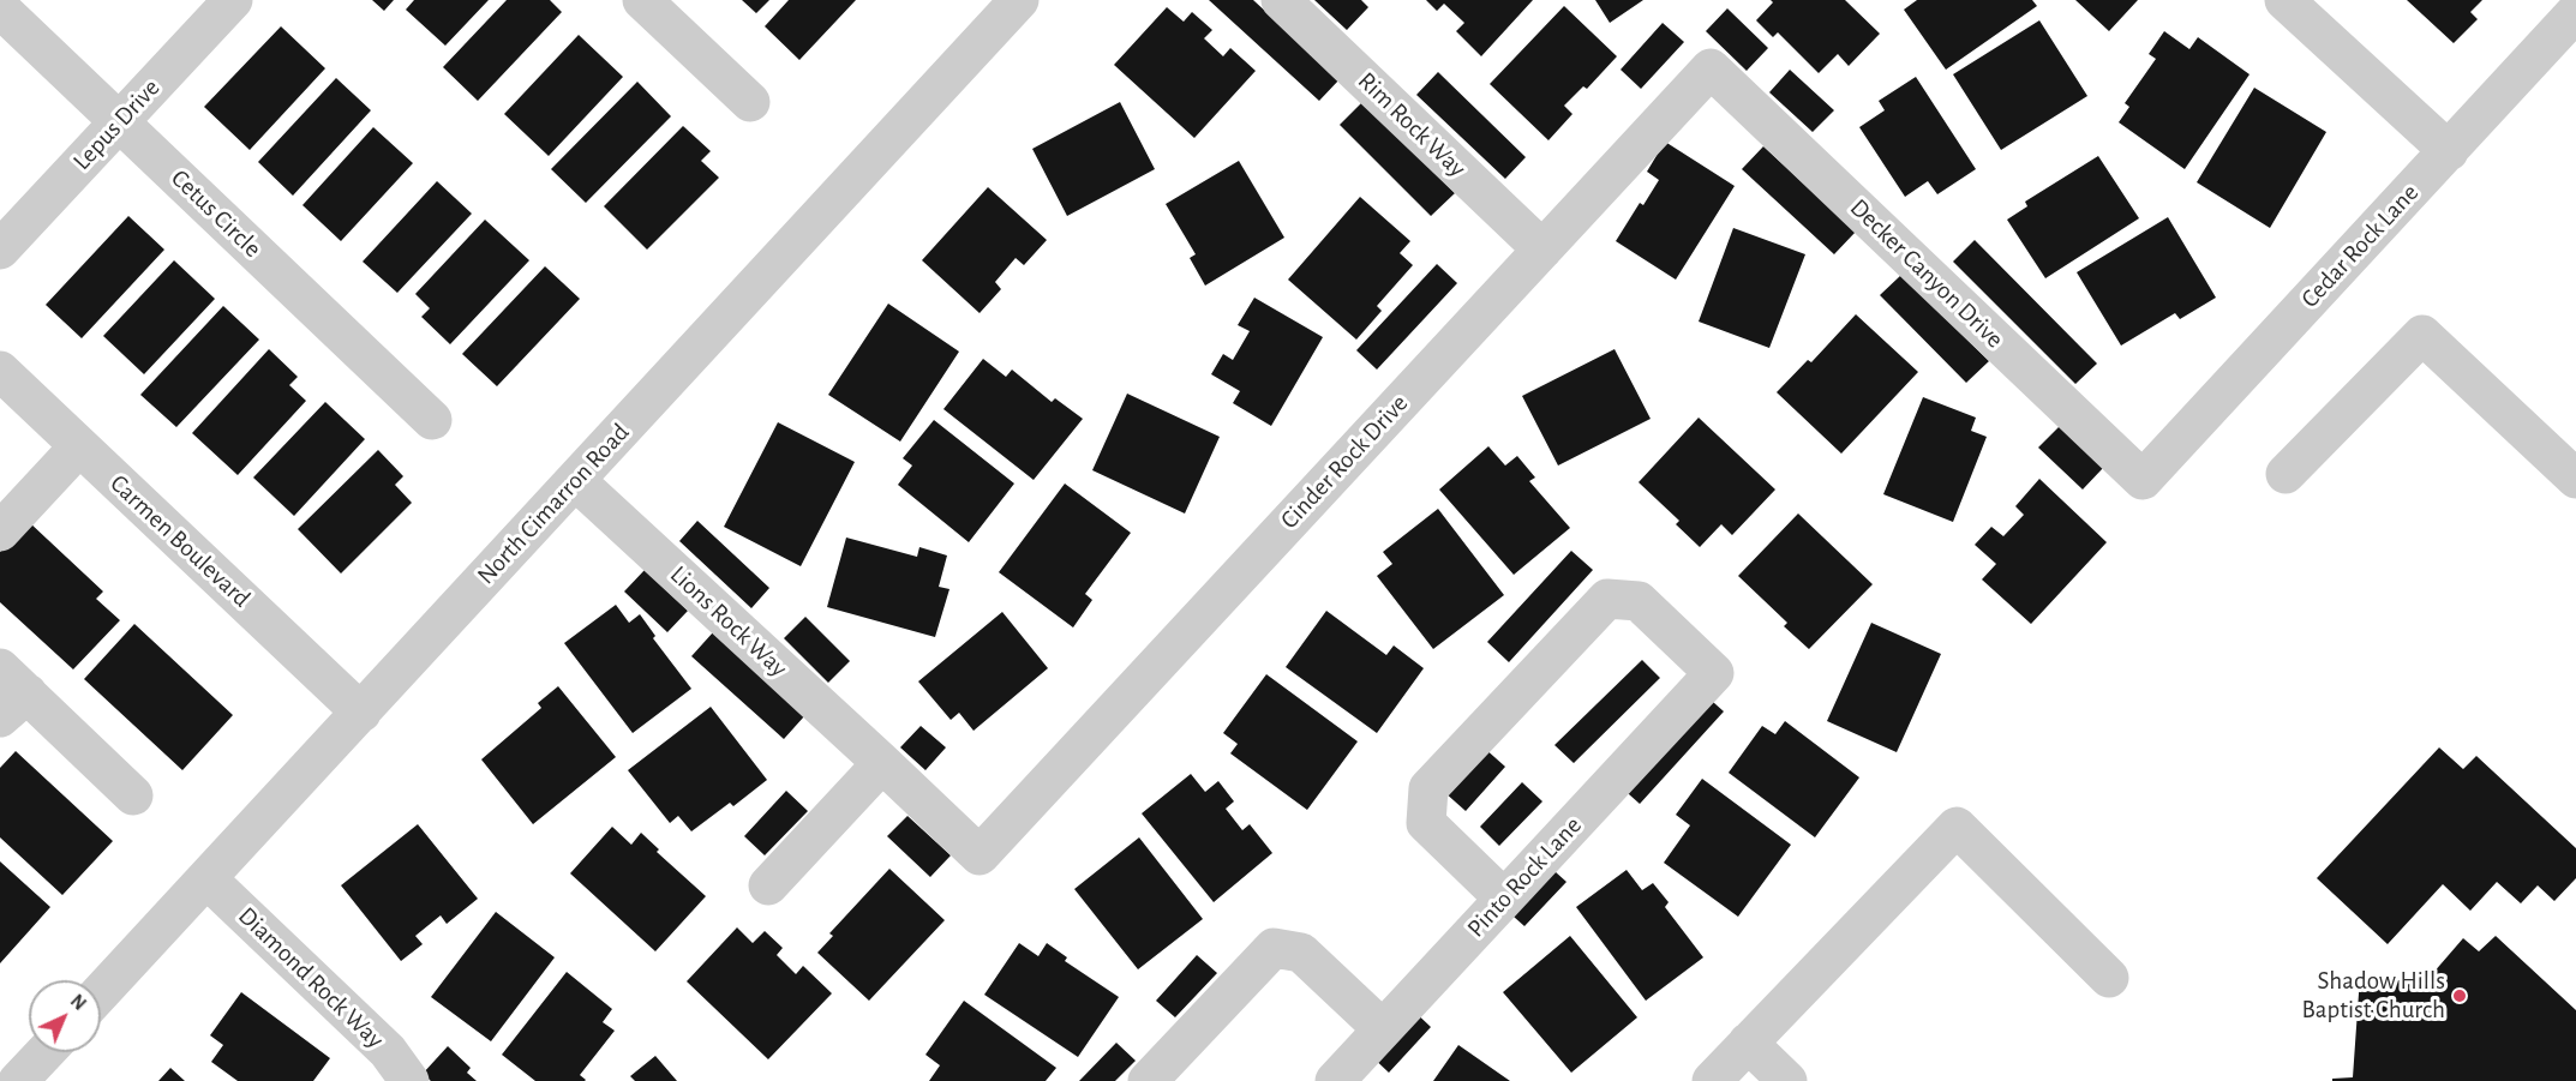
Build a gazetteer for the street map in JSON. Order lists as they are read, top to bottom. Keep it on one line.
{"streets":{"street":["Lepus Drive","Rim Rock Way","Cetus Circle","Cedar Rock Lane","Decker Canyon Drive","Cinder Rock Drive","North Cimarron Road","Carmen Boulevard","Lions Rock Way","Pinto Rock Lane","Diamond Rock Way"]},"crossings":[["Lepus Drive","Cetus Circle"],["Rim Rock Way","Cinder Rock Drive"],["Cedar Rock Lane","Decker Canyon Drive"],["Decker Canyon Drive","Cinder Rock Drive"],["Cinder Rock Drive","Lions Rock Way"],["North Cimarron Road","Carmen Boulevard"],["North Cimarron Road","Lions Rock Way"],["North Cimarron Road","Diamond Rock Way"]],"places":["Shadow Hills Baptist Church"],"north":"top right"}
